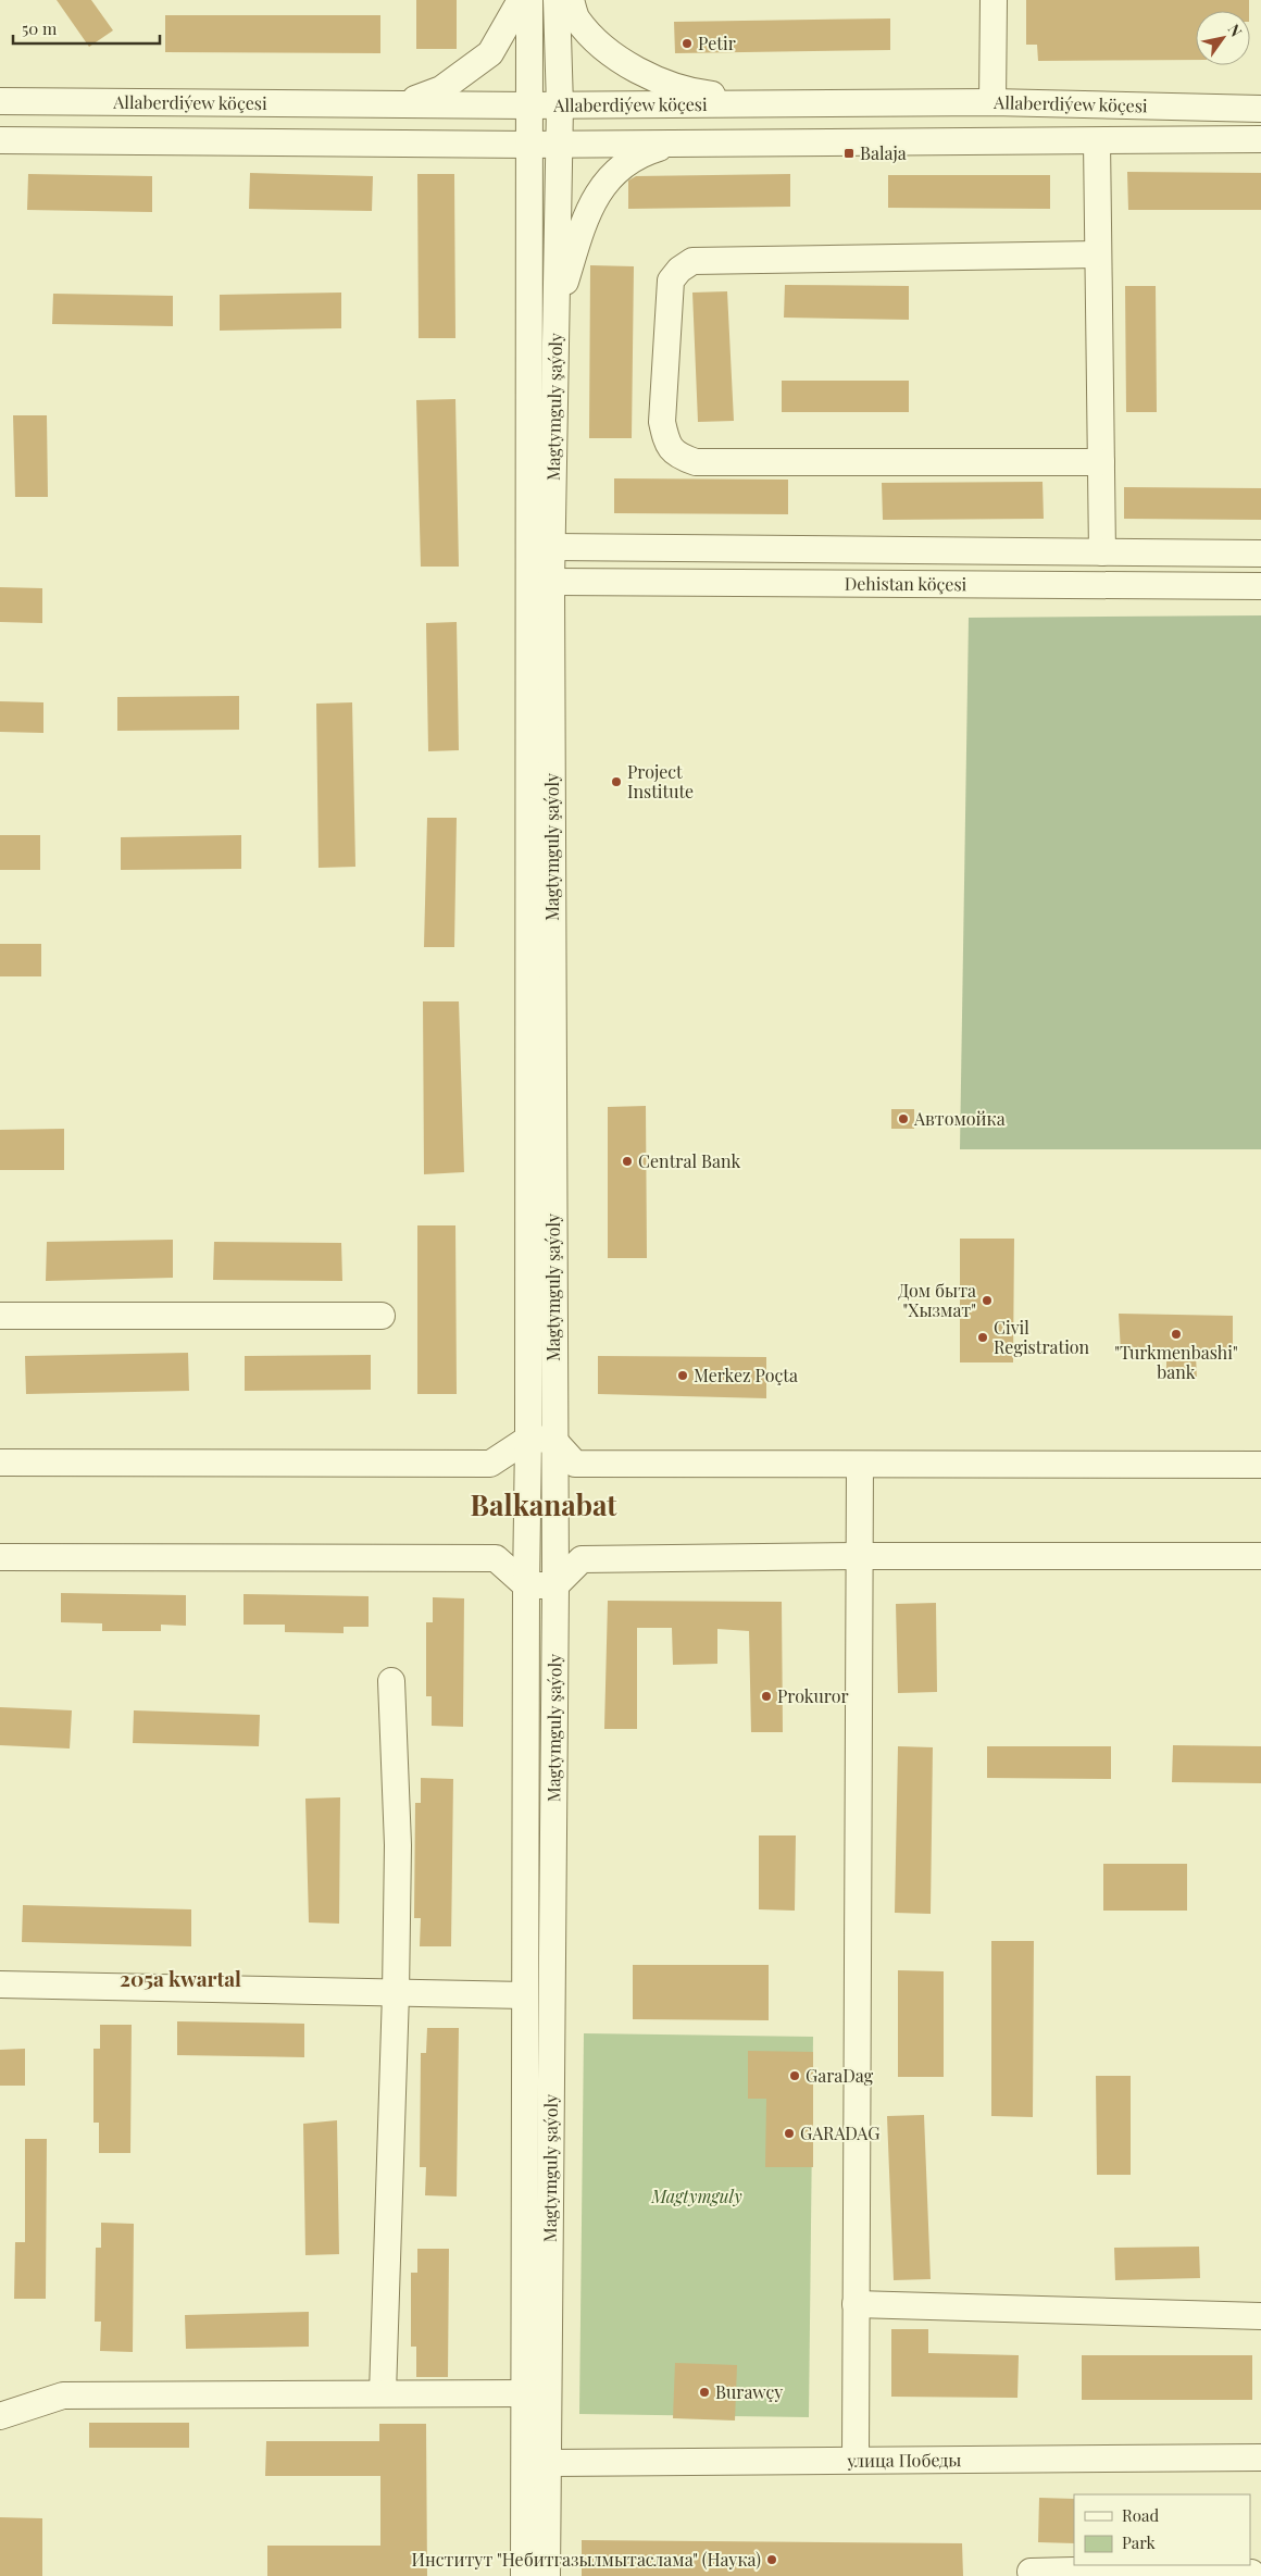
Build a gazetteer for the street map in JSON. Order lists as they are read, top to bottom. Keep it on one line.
{"streets":{"street":["Allaberdiýew köçesi","Magtymguly şaýoly","Dehistan köçesi","улица Победы"]},"crossings":[["Allaberdiýew köçesi","Magtymguly şaýoly"],["Magtymguly şaýoly","Dehistan köçesi"],["Magtymguly şaýoly","улица Победы"]],"districts":["Balkanabat","205a kwartal"],"parks":["Magtymguly"],"places":{"other":["Petir","Project Institute","Автомойка","Central Bank","Дом быта \"Хызмат\"","\"Turkmenbashi\" bank","Civil Registration","Merkez Poçta","Prokuror","GaraDag","GARADAG","Burawçy","Институт \"Небитгазылмытаслама\" (Наука)"],"transit":["Balaja"]},"legend":["Road","Park"],"scale_bar":"50 m","north":"top right"}
